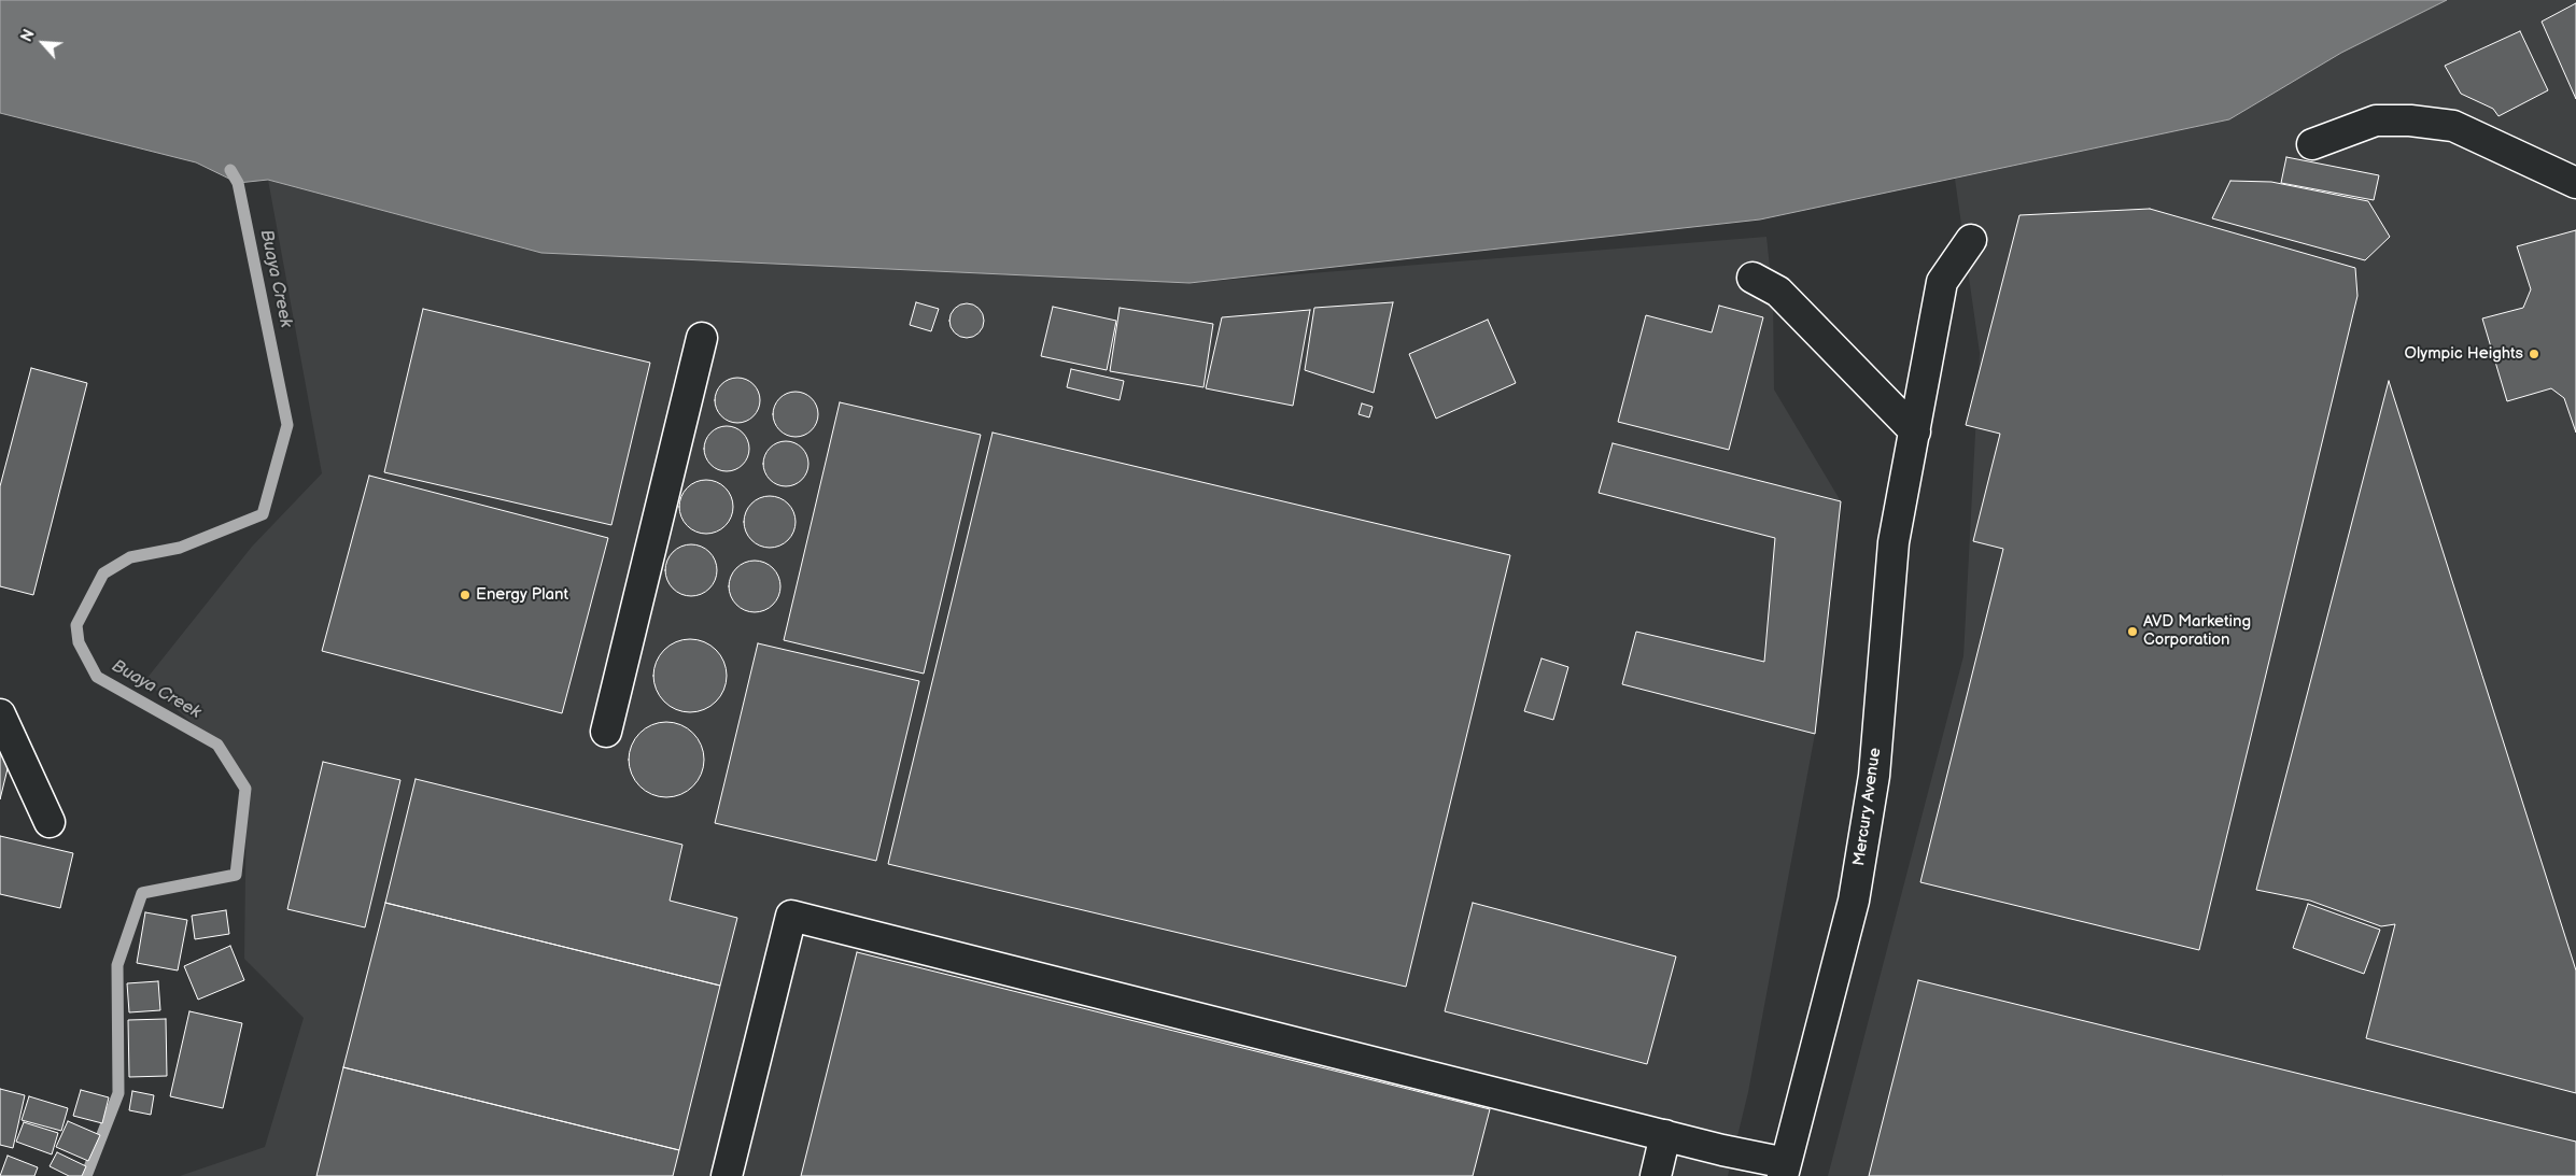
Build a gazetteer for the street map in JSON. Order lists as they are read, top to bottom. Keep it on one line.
{"streets":{"street":["Mercury Avenue"]},"water":["Buaya Creek"],"places":["Olympic Heights","Energy Plant","AVD Marketing Corporation"],"north":"top left"}
